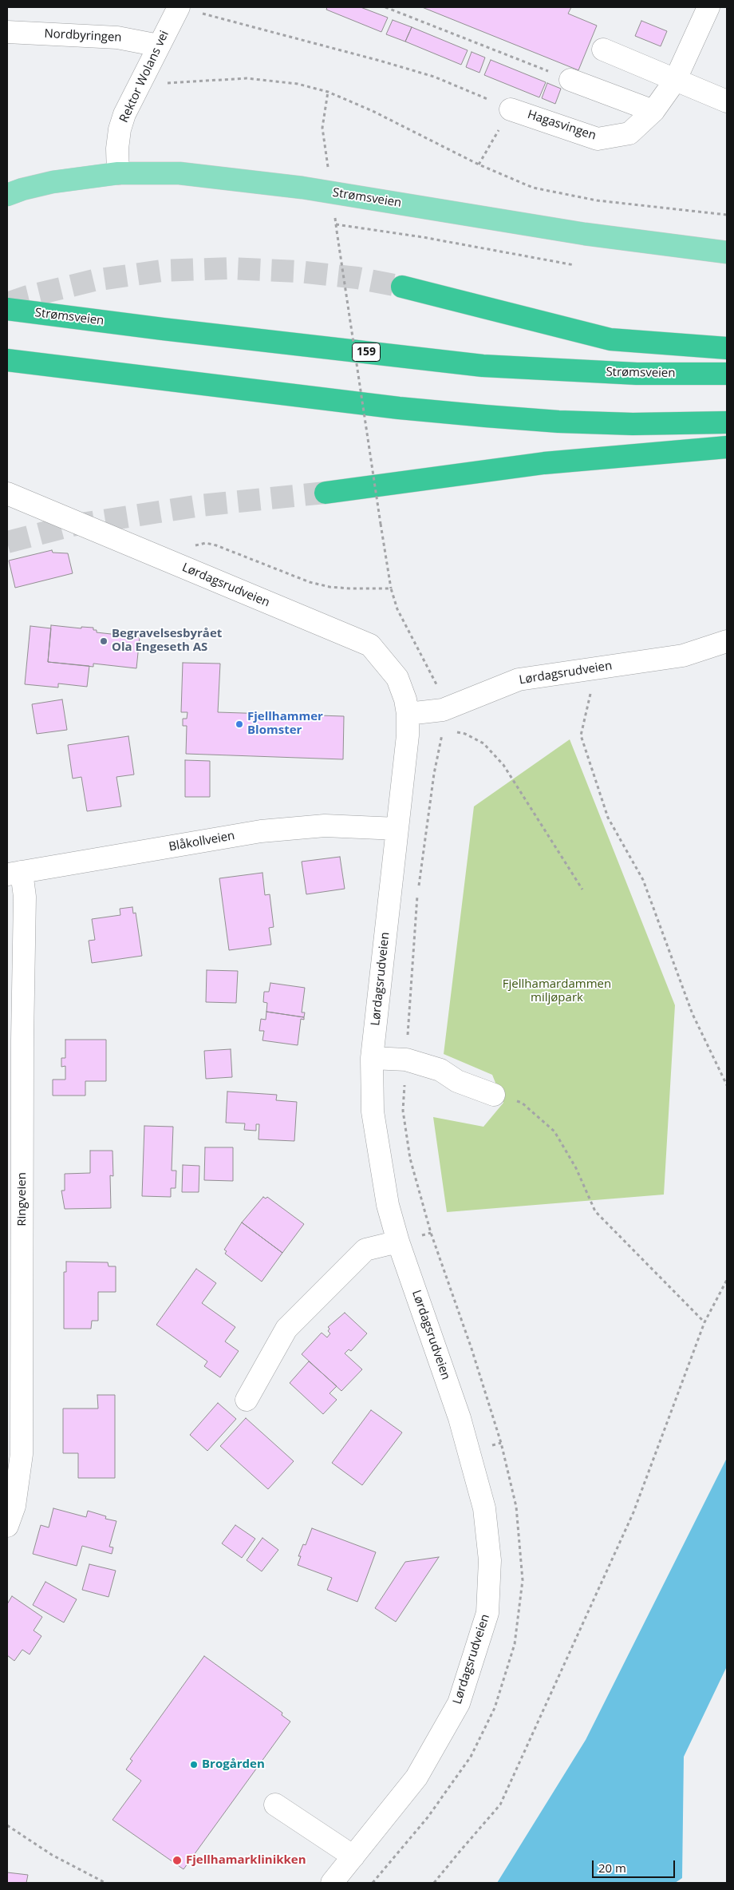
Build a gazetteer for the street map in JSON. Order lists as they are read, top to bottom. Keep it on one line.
{"streets":{"highway":["Strømsveien","159"],"street":["Nordbyringen","Rektor Wolans vei","Hagasvingen","Lørdagsrudveien","Blåkollveien","Ringveien"]},"crossings":[["Nordbyringen","Rektor Wolans vei"],["Rektor Wolans vei","Strømsveien"],["Lørdagsrudveien","Blåkollveien"],["Blåkollveien","Ringveien"]],"parks":["Fjellhamardammen miljøpark"],"places":["Begravelsesbyrået Ola Engeseth AS","Fjellhammer Blomster","Brogården","Fjellhamarklinikken"],"scale_bar":"20 m"}
